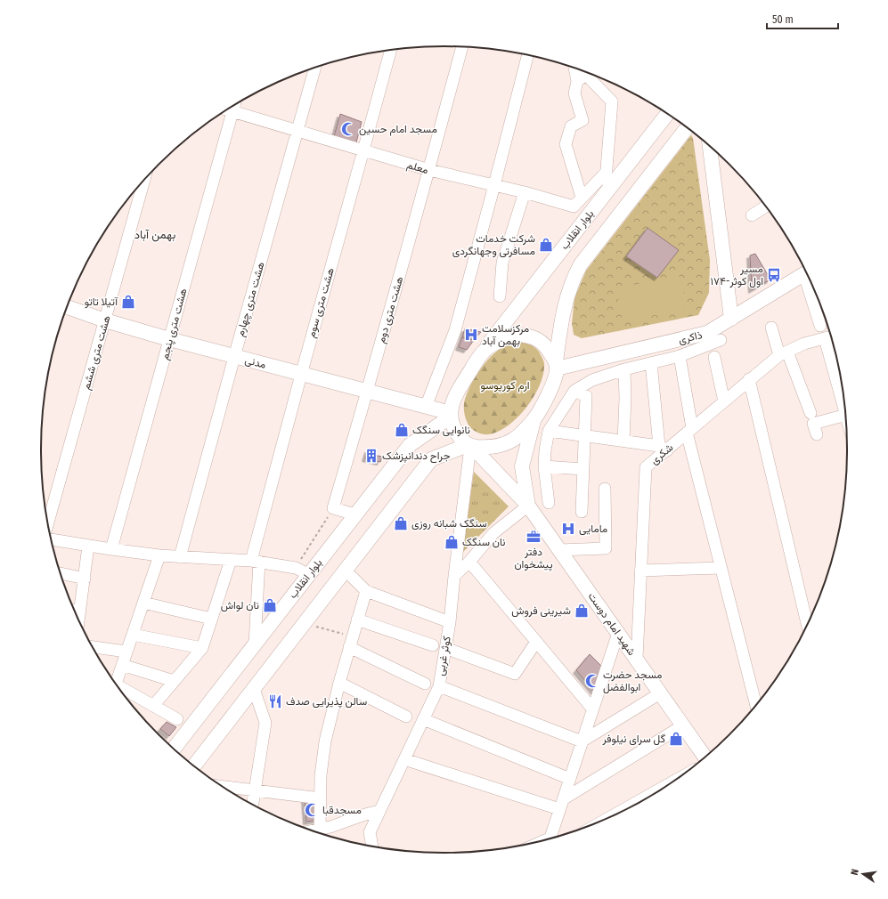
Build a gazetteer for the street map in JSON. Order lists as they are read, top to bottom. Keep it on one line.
{"streets":{"main road":["بلوار انقلاب","ذاکری","مدنی","شهید امام دوست"],"street":["معلم","هشت متری چهارم","هشت متری سوم","هشت متری دوم","هشت متری پنجم","هشت متری ششم","شکری","کوثر غربی"]},"crossings":[["معلم","هشت متری چهارم"],["معلم","هشت متری سوم"],["معلم","هشت متری دوم"],["معلم","هشت متری پنجم"],["بلوار انقلاب","هشت متری سوم"],["بلوار انقلاب","ذاکری"],["بلوار انقلاب","مدنی"],["بلوار انقلاب","شهید امام دوست"],["بلوار انقلاب","کوثر غربی"],["هشت متری چهارم","مدنی"],["هشت متری سوم","مدنی"],["هشت متری دوم","مدنی"],["هشت متری پنجم","مدنی"],["ذاکری","مدنی"],["ذاکری","شهید امام دوست"],["ذاکری","کوثر غربی"],["هشت متری ششم","مدنی"],["مدنی","شهید امام دوست"],["مدنی","کوثر غربی"],["شکری","شهید امام دوست"],["شهید امام دوست","کوثر غربی"]],"districts":["بهمن آباد"],"parks":["ارم کورپوسو"],"places":{"mosque":["مسجد امام حسین","مسجد حضرت ابوالفضل","مسجدقبا"],"shop":["شرکت خدمات مسافرتی وجهانگردی","آتیلا تاتو","نانوایی سنگک","سنگک شبانه روزی","نان سنگک","نان لواش","شیرینی فروش","گل سرای نیلوفر"],"bus stop":["مسیر ۱۷۴-اول کوثر"],"hospital":["مرکزسلامت بهمن آباد","مامایی"],"building":["جراح دندانپزشک"],"office":["دفتر پیشخوان"],"restaurant":["سالن پذیرایی صدف"]},"scale_bar":"50 m","north":"left"}
